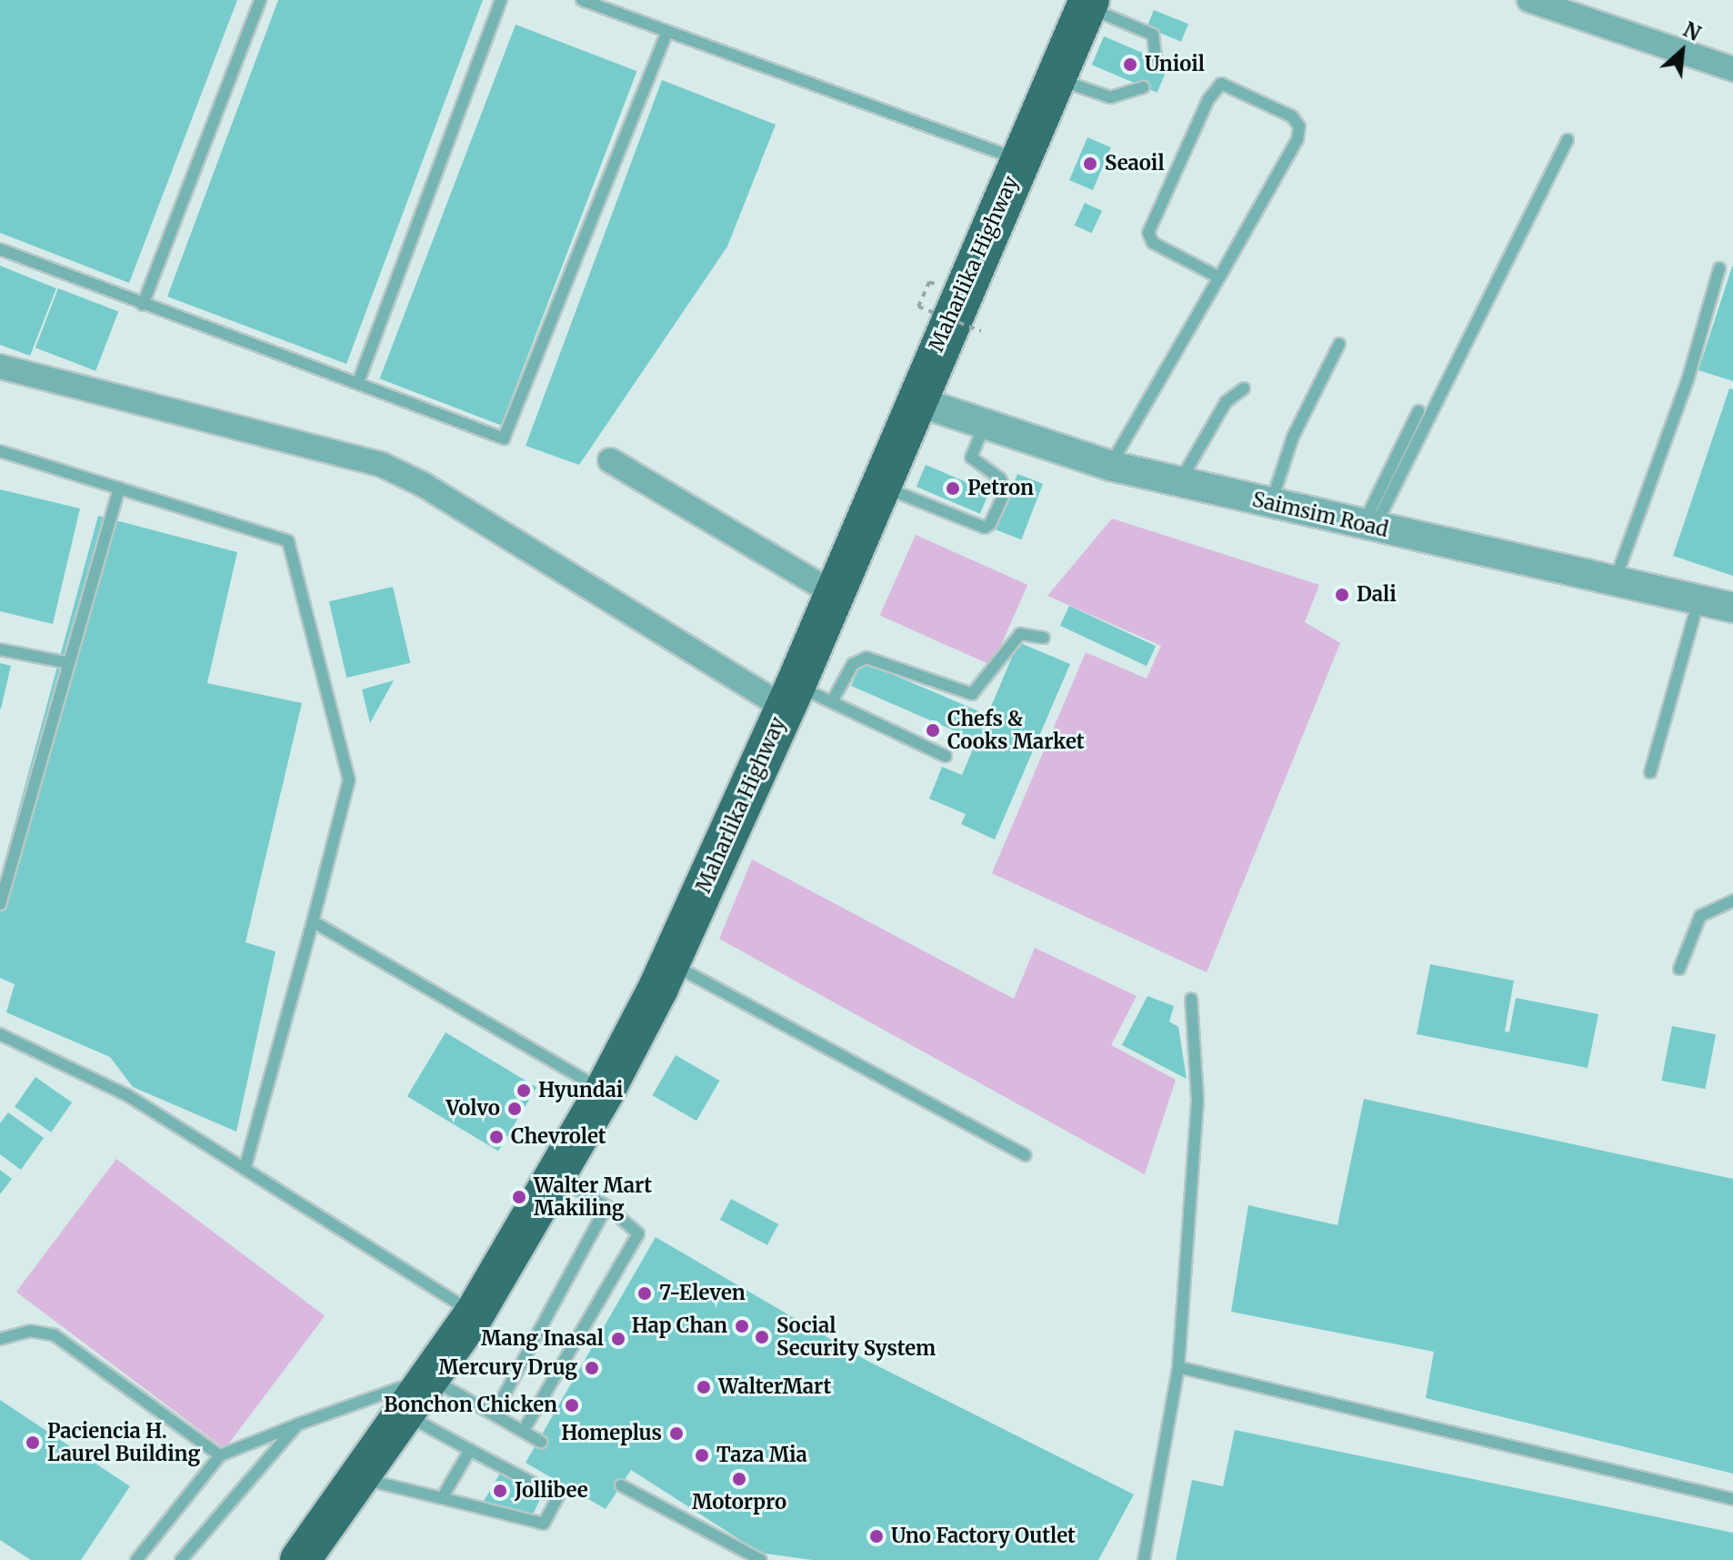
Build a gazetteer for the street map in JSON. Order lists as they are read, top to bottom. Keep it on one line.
{"streets":{"highway":["Maharlika Highway"],"street":["Saimsim Road"]},"crossings":[["Maharlika Highway","Saimsim Road"]],"places":["Unioil","Seaoil","Petron","Dali","Chefs & Cooks Market","Hyundai","Volvo","Chevrolet","Walter Mart Makiling","7-Eleven","Hap Chan","Social Security System","Mang Inasal","Mercury Drug","WalterMart","Bonchon Chicken","Homeplus","Paciencia H. Laurel Building","Taza Mia","Motorpro","Jollibee","Uno Factory Outlet"],"north":"top right"}
